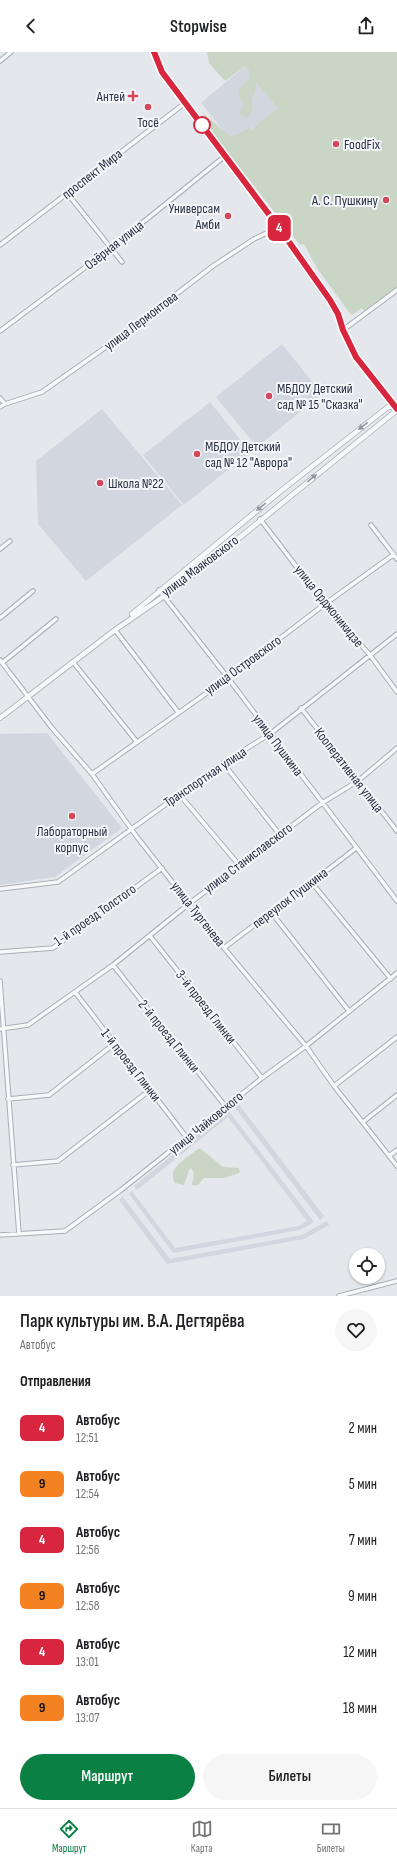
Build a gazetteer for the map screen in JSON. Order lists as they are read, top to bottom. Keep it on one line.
{"streets":{"street":["проспект Мира","Озёрная улица","улица Лермонтова","улица Маяковского","улица Орджоникидзе","улица Островского","улица Пушкина","Кооперативная улица","Транспортная улица","улица Станиславского","переулок Пушкина","улица Тургенева","1-й проезд Толстого","3-й проезд Глинки","2-й проезд Глинки","1-й проезд Глинки","улица Чайковского"]},"crossings":[["улица Маяковского","улица Орджоникидзе"],["улица Маяковского","улица Пушкина"],["улица Маяковского","улица Тургенева"],["улица Орджоникидзе","улица Островского"],["улица Орджоникидзе","Транспортная улица"],["улица Островского","улица Пушкина"],["улица Островского","улица Тургенева"],["улица Пушкина","Транспортная улица"],["улица Пушкина","улица Станиславского"],["улица Пушкина","переулок Пушкина"],["Кооперативная улица","Транспортная улица"],["Кооперативная улица","улица Станиславского"],["Транспортная улица","улица Тургенева"],["улица Станиславского","улица Тургенева"],["улица Станиславского","3-й проезд Глинки"],["улица Станиславского","2-й проезд Глинки"],["улица Станиславского","1-й проезд Глинки"],["переулок Пушкина","улица Тургенева"],["улица Тургенева","1-й проезд Толстого"],["улица Тургенева","улица Чайковского"],["3-й проезд Глинки","улица Чайковского"],["2-й проезд Глинки","улица Чайковского"],["1-й проезд Глинки","улица Чайковского"]],"places":{"health":["Антей"],"other":["Тосё","FoodFix","А. С. Пушкину","Универсам Амби","МБДОУ Детский сад № 15 \"Сказка\"","МБДОУ Детский сад № 12 \"Аврора\"","Школа №22","Лабораторный корпус"]},"lines":["bus line 4"],"page":{"header":"Stopwise","on_map":"4","heading":[["Парк культуры им. В.А. Дегтярёва","Автобус"],"Отправления"],"list":[{"mark":"4","name":"Автобус","note":"12:51","value":"2 мин"},{"mark":"9","name":"Автобус","note":"12:54","value":"5 мин"},{"mark":"4","name":"Автобус","note":"12:56","value":"7 мин"},{"mark":"9","name":"Автобус","note":"12:58","value":"9 мин"},{"mark":"4","name":"Автобус","note":"13:01","value":"12 мин"},{"mark":"9","name":"Автобус","note":"13:07","value":"18 мин"}],"buttons":["Маршрут","Билеты"],"tabs":["Маршрут","Карта","Билеты"]}}
